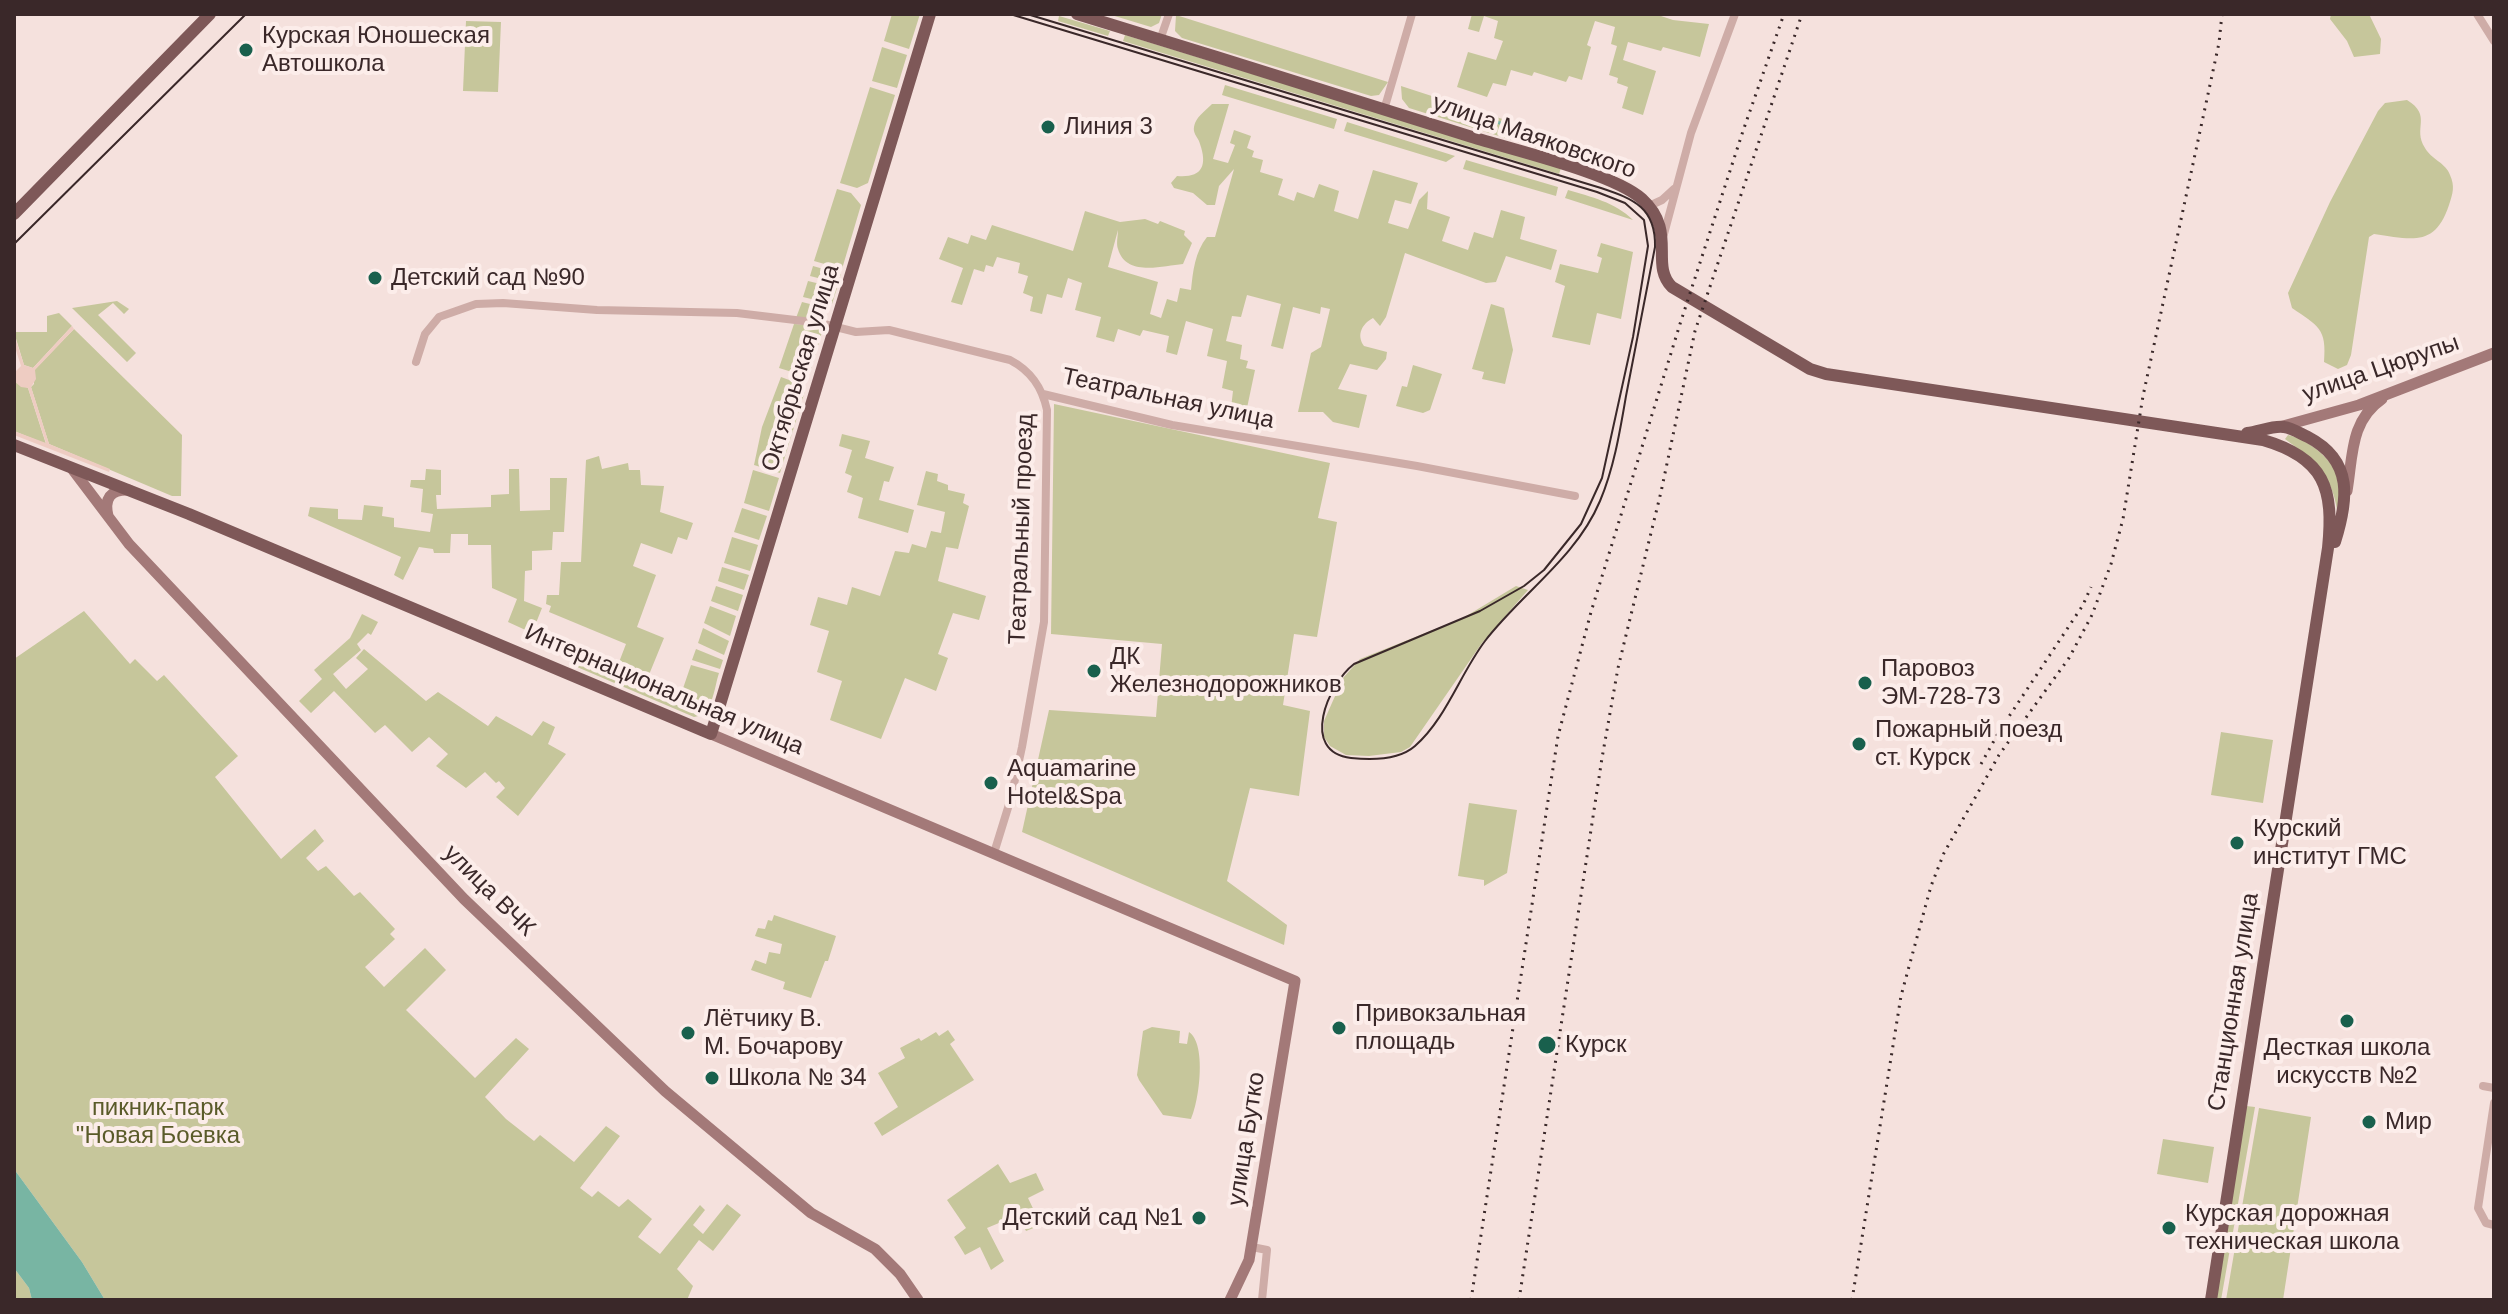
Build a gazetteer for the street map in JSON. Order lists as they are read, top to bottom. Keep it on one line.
{"streets":{"main road":["улица Маяковского","Октябрьская улица","улица Цюрупы","Интернациональная улица","улица ВЧК","Станционная улица","улица Бутко"],"street":["Театральная улица","Театральный проезд"]},"crossings":[["улица Маяковского","Станционная улица"],["Октябрьская улица","Театральная улица"],["Октябрьская улица","Интернациональная улица"],["улица Цюрупы","Станционная улица"],["Театральная улица","Театральный проезд"],["Театральный проезд","Интернациональная улица"],["Интернациональная улица","улица ВЧК"],["Интернациональная улица","улица Бутко"]],"parks":["пикник-парк \"Новая Боевка"],"places":["Курская Юношеская Автошкола","Линия 3","Детский сад №90","ДК Железнодорожников","Паровоз ЭМ-728-73","Пожарный поезд ст. Курск","Aquamarine Hotel&Spa","Курский институт ГМС","Десткая школа искусств №2","Привокзальная площадь","Лётчику В. М. Бочарову","Курск","Школа № 34","Мир","Детский сад №1","Курская дорожная техническая школа"]}
